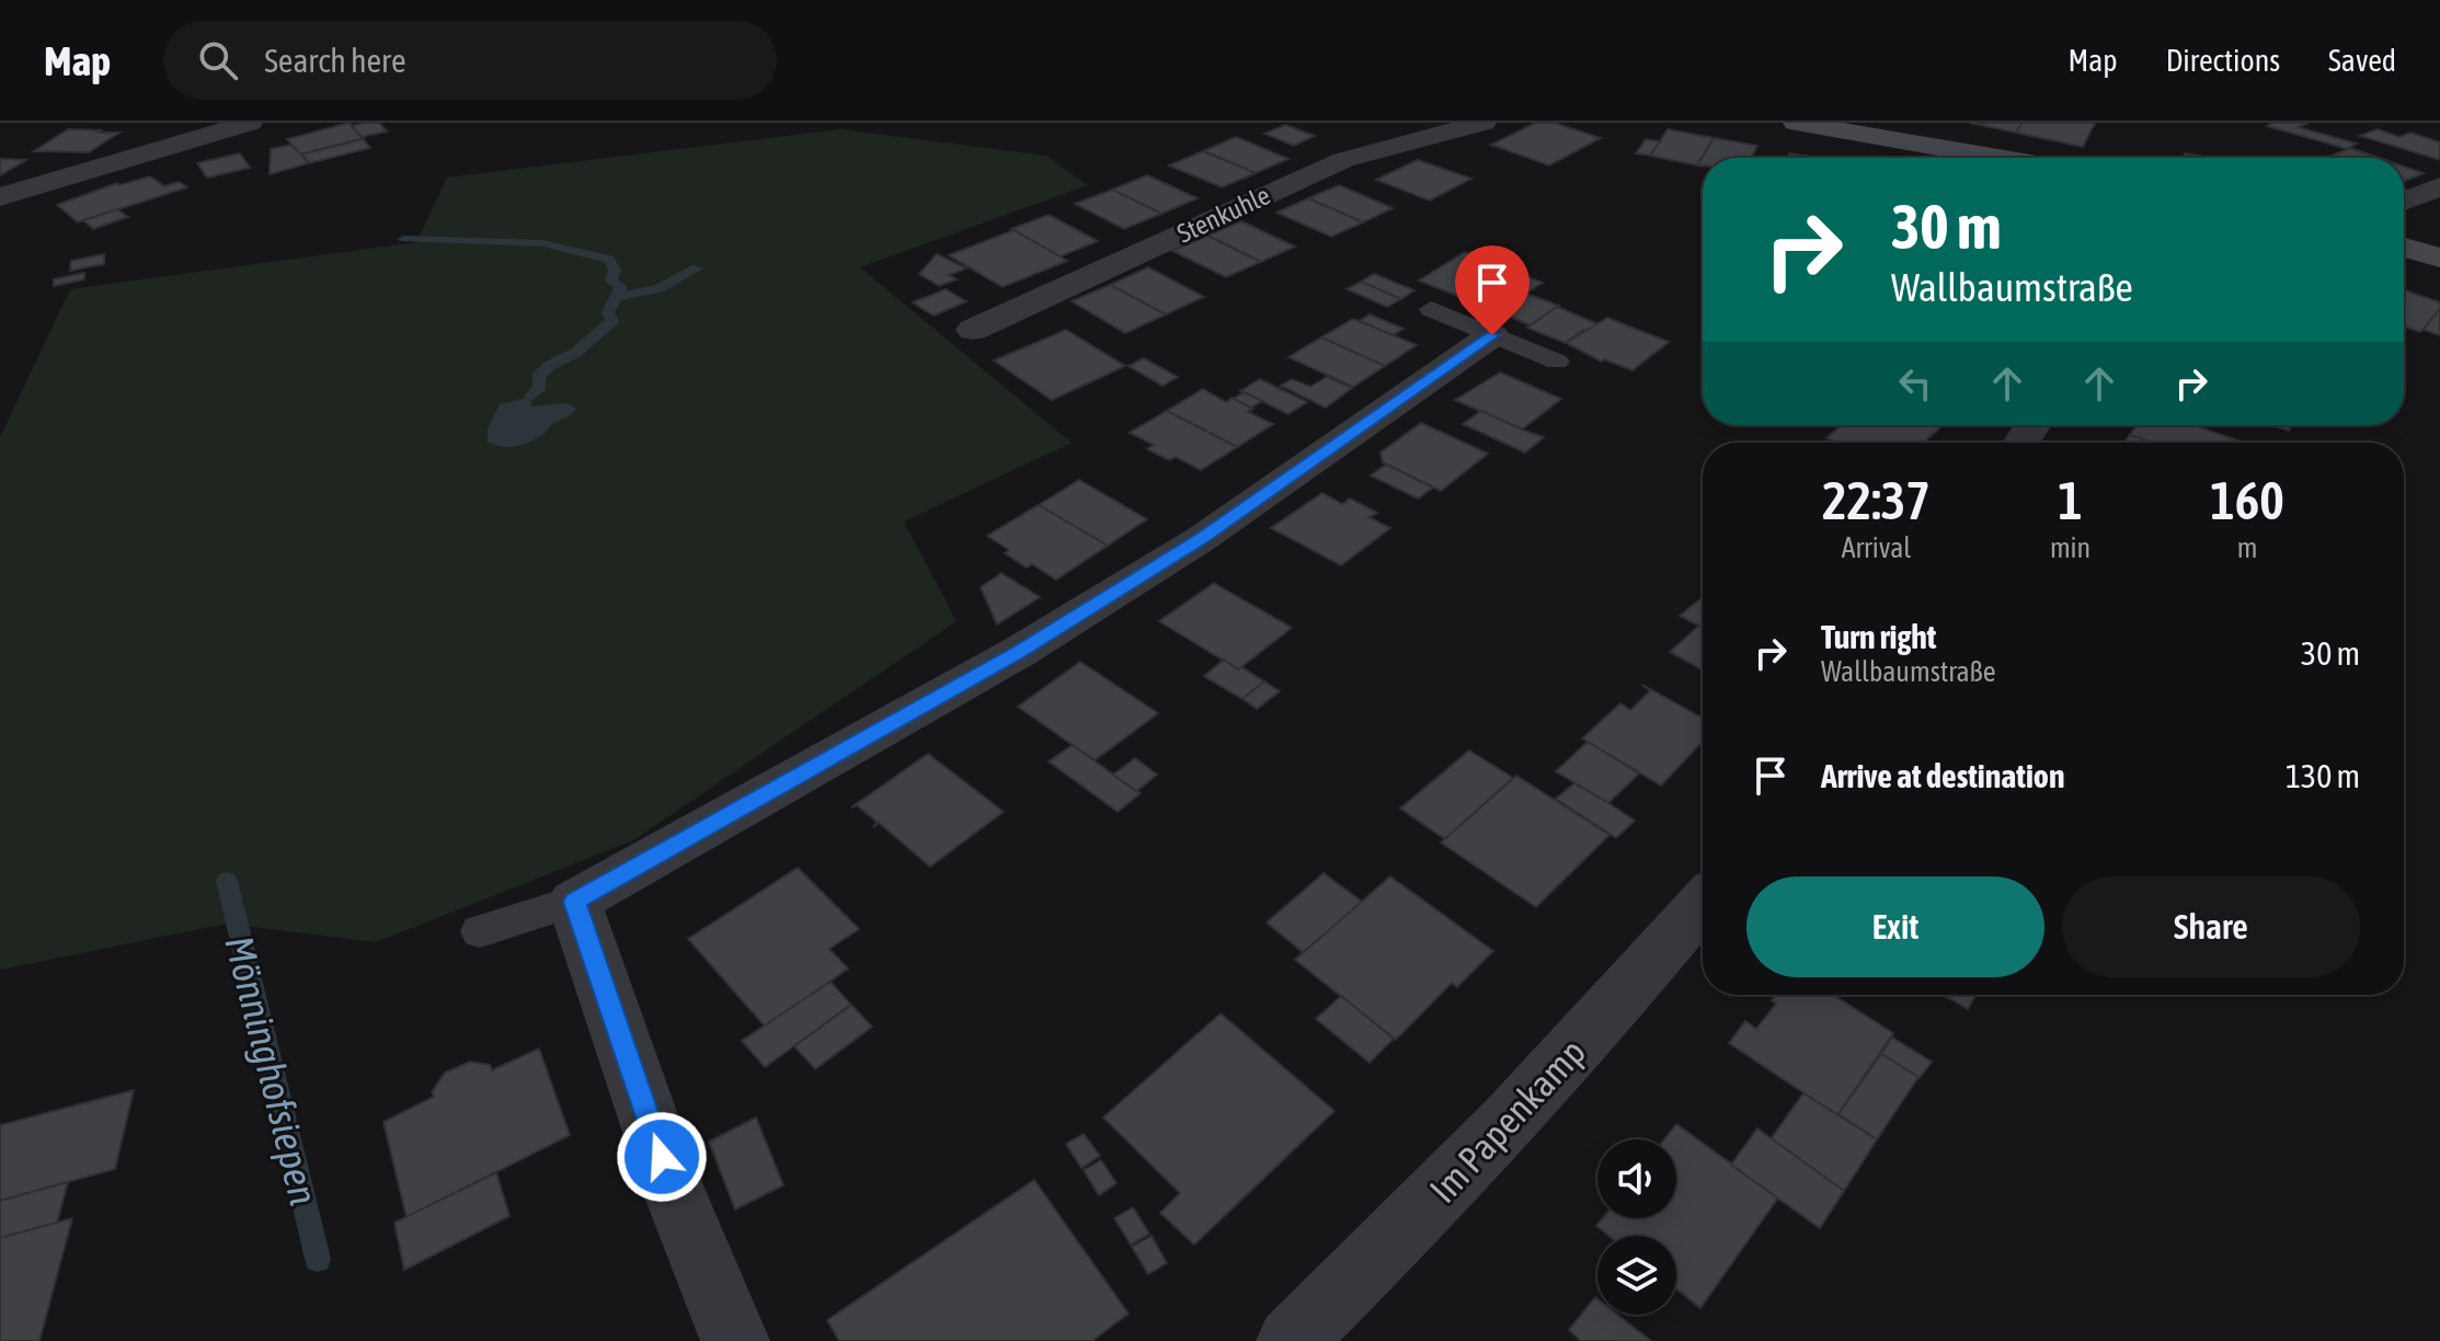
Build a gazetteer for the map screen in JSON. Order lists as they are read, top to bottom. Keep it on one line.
{"streets":{"street":["Stenkuhle","Im Papenkamp"]},"water":["Mönninghofsiepen"],"page":{"header":"Map","search":"Search here","nav":["Map","Directions","Saved"],"turn":["30 m","Wallbaumstraße"],"eta":["22:37","Arrival","1","min","160","m"],"list":[{"name":"Turn right","note":"Wallbaumstraße","value":"30 m"},{"name":"Arrive at destination","value":"130 m"}],"buttons":["Exit","Share"]}}
